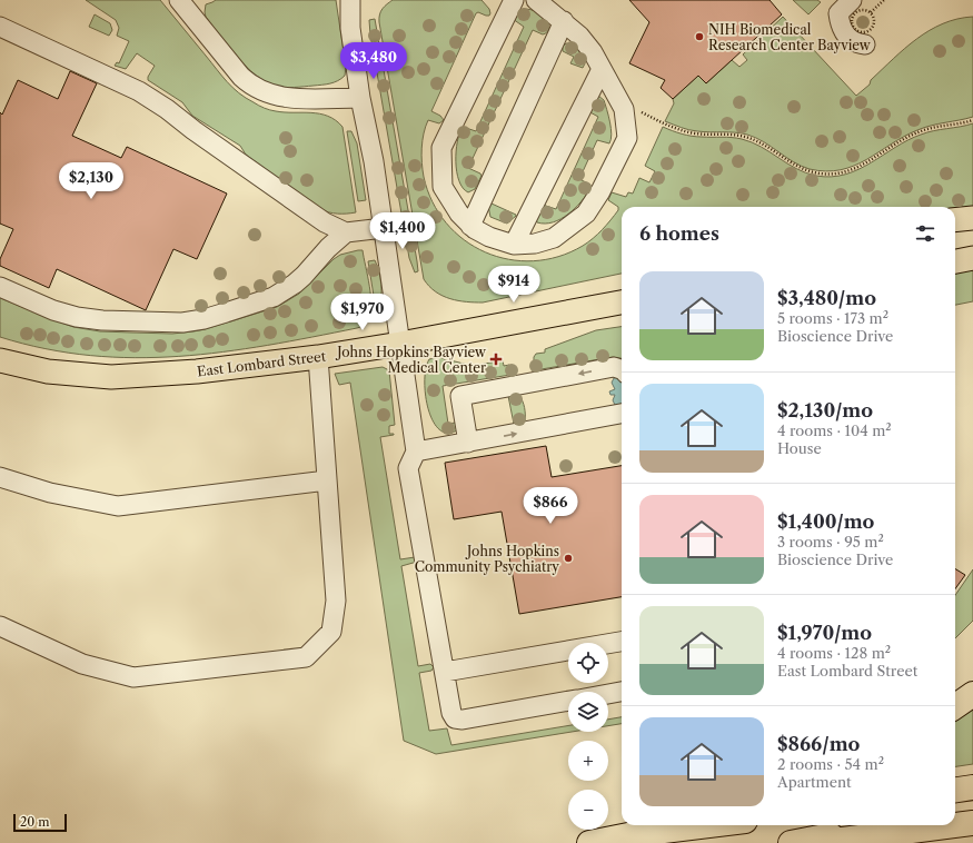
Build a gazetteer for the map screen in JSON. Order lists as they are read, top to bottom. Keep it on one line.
{"streets":{"main road":["East Lombard Street"]},"places":{"other":["NIH Biomedical Research Center Bayview","Johns Hopkins Community Psychiatry"],"health":["Johns Hopkins Bayview Medical Center"]},"scale_bar":"20 m","page":{"price":["$3,480","$2,130","$1,400","$914","$1,970","$866"],"heading":"6 homes","list":[{"name":"$3,480/mo","note":"5 rooms · 173 m² · Bioscience Drive"},{"name":"$2,130/mo","note":"4 rooms · 104 m² · House"},{"name":"$1,400/mo","note":"3 rooms · 95 m² · Bioscience Drive"},{"name":"$1,970/mo","note":"4 rooms · 128 m² · East Lombard Street"},{"name":"$866/mo","note":"2 rooms · 54 m² · Apartment"}],"map_buttons":["+","−"],"scale":"20 m"}}
